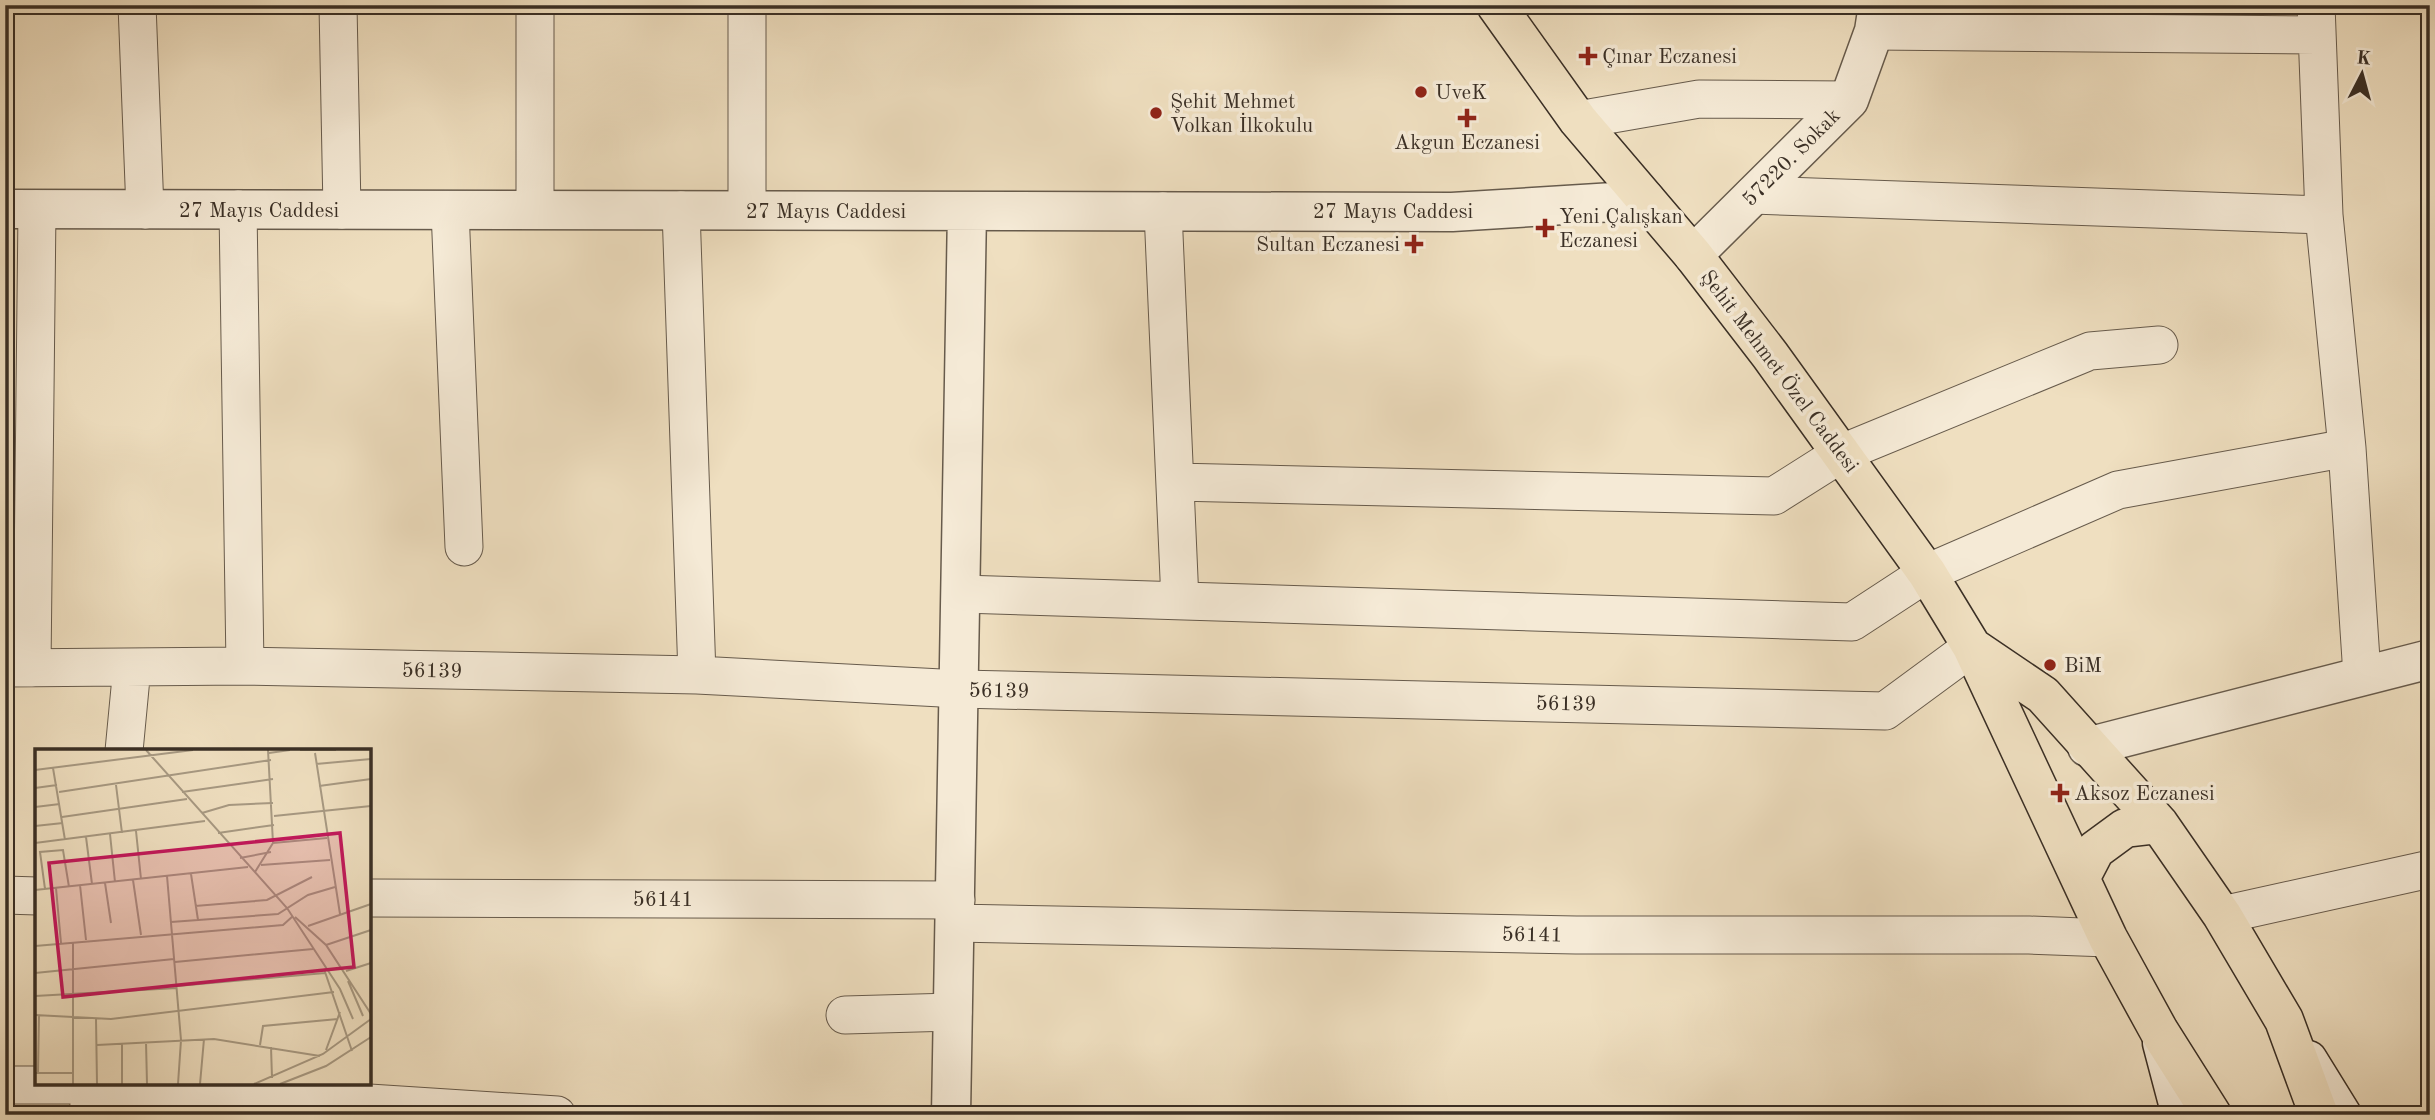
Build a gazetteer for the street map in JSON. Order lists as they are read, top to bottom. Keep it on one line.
{"streets":{"main road":["Şehit Mehmet Özel Caddesi"],"street":["57220. Sokak","27 Mayıs Caddesi","56139","56141"]},"crossings":[["57220. Sokak","Şehit Mehmet Özel Caddesi"],["27 Mayıs Caddesi","Şehit Mehmet Özel Caddesi"],["Şehit Mehmet Özel Caddesi","56139"],["Şehit Mehmet Özel Caddesi","56141"]],"places":{"health":["Çınar Eczanesi","Akgun Eczanesi","Yeni Çalışkan Eczanesi","Sultan Eczanesi","Aksoz Eczanesi"],"other":["UveK","Şehit Mehmet Volkan İlkokulu","BiM"]},"north":"top"}
